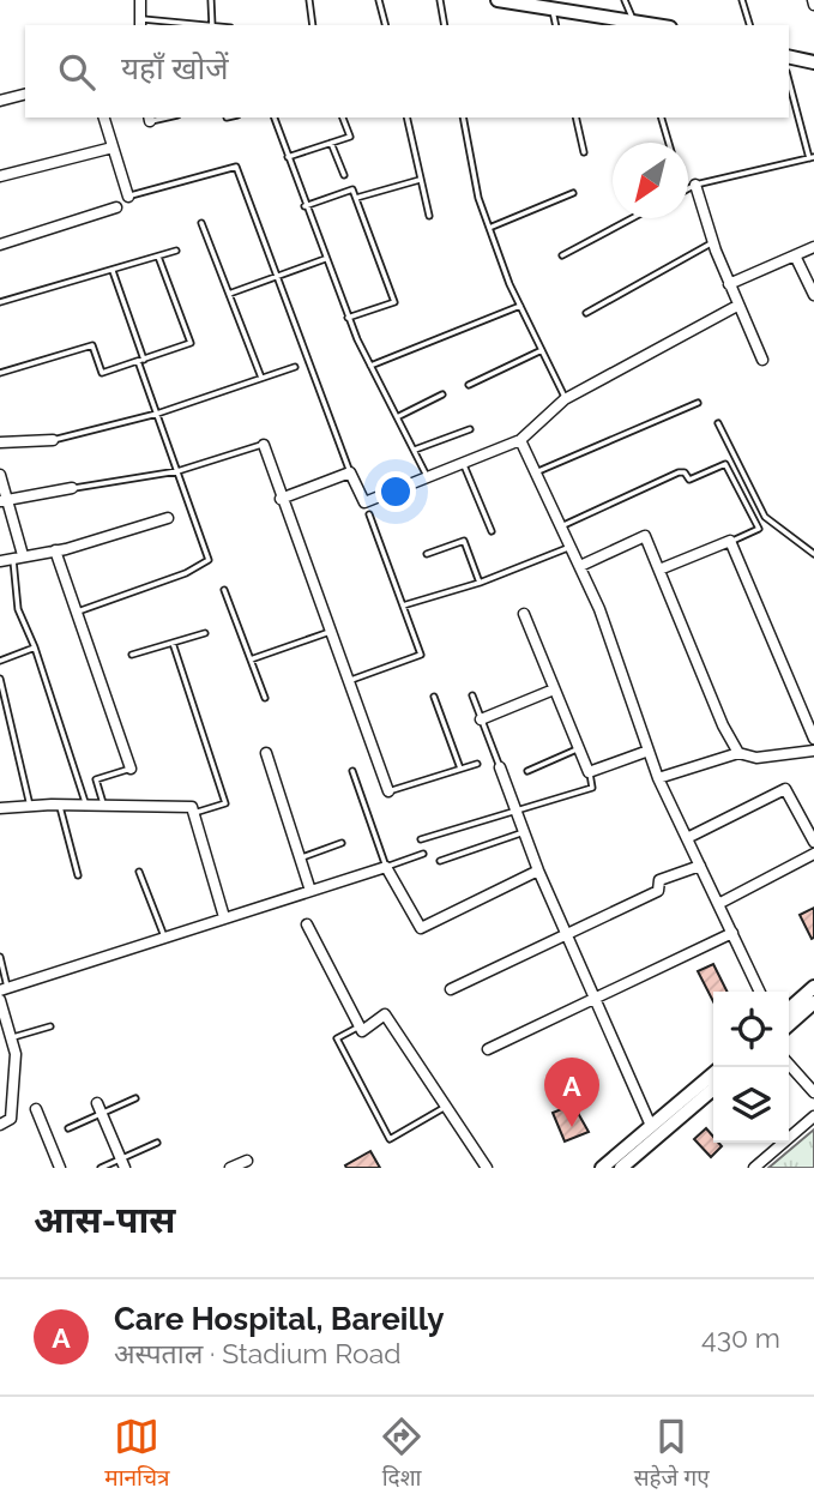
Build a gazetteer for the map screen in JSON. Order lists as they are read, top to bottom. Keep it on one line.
{"north":"bottom left","page":{"search":"यहाँ खोजें","pins":"A","heading":"आस-पास","list":[{"mark":"A","name":"Care Hospital, Bareilly","note":"अस्पताल · Stadium Road","value":"430 m"}],"nav":["मानचित्र","दिशा","सहेजे गए"]}}
